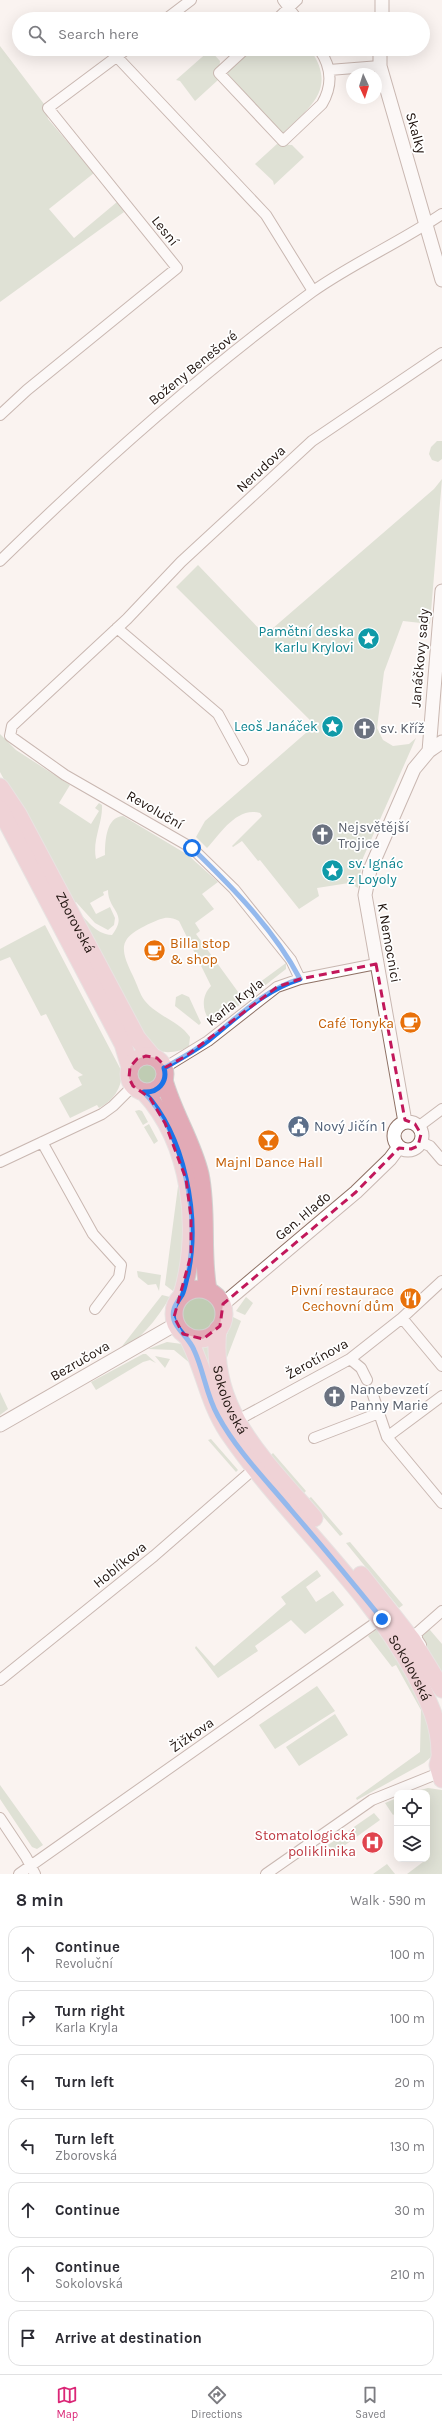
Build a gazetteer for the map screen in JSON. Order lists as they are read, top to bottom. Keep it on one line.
{"streets":{"main road":["Zborovská","Sokolovská"],"street":["Skalky","Lesní","Boženy Benešové","Nerudova","Janáčkovy sady","Revoluční","K Nemocnici","Karla Kryla","Gen. Hlaďo","Žerotínova","Bezručova","Hoblíkova","Žižkova"]},"crossings":[["Skalky","Boženy Benešové"],["Nerudova","Revoluční"],["Janáčkovy sady","K Nemocnici"],["Revoluční","Karla Kryla"],["Zborovská","Karla Kryla"],["K Nemocnici","Karla Kryla"],["K Nemocnici","Gen. Hlaďo"],["Gen. Hlaďo","Bezručova"],["Gen. Hlaďo","Sokolovská"],["Žerotínova","Sokolovská"],["Bezručova","Sokolovská"],["Sokolovská","Hoblíkova"],["Sokolovská","Žižkova"]],"places":{"place":["Pamětní deska Karlu Krylovi","Leoš Janáček","sv. Ignác z Loyoly"],"church":["sv. Kříž","Nejsvětější Trojice","Nanebevzetí Panny Marie"],"cafe":["Billa stop & shop","Café Tonyka"],"public building":["Nový Jičín 1"],"bar":["Majnl Dance Hall"],"restaurant":["Pivní restaurace Cechovní dům"],"hospital":["Stomatologická poliklinika"]},"north":"bottom","page":{"search":"Search here","heading":["8 min","Walk · 590 m"],"list":[["Continue","Revoluční","100 m"],["Turn right","Karla Kryla","100 m"],["Turn left","20 m"],["Turn left","Zborovská","130 m"],["Continue","30 m"],["Continue","Sokolovská","210 m"],"Arrive at destination"],"nav":["Map","Directions","Saved"]}}
